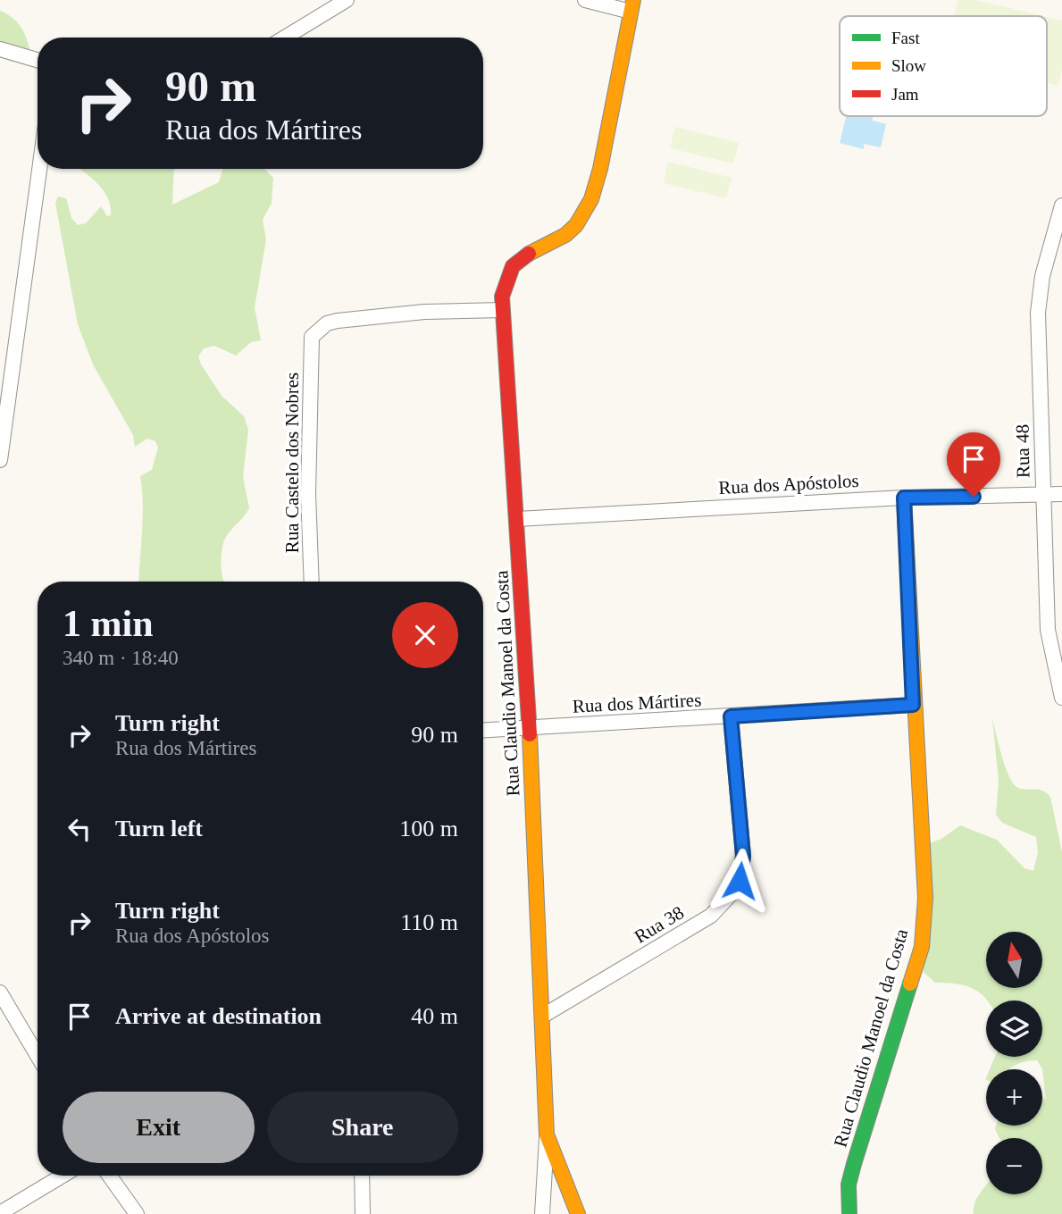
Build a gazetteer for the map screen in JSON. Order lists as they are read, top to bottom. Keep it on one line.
{"streets":{"street":["Rua 48","Rua Castelo dos Nobres","Rua dos Apóstolos","Rua Claudio Manoel da Costa","Rua dos Mártires","Rua 38"]},"crossings":[["Rua 48","Rua dos Apóstolos"],["Rua Castelo dos Nobres","Rua Claudio Manoel da Costa"],["Rua dos Apóstolos","Rua Claudio Manoel da Costa"],["Rua Claudio Manoel da Costa","Rua dos Mártires"],["Rua Claudio Manoel da Costa","Rua 38"],["Rua dos Mártires","Rua 38"]],"legend":["Fast","Slow","Jam"],"north":"top","page":{"turn":["90 m","Rua dos Mártires"],"heading":["1 min","340 m · 18:40"],"list":[{"name":"Turn right","note":"Rua dos Mártires","value":"90 m"},{"name":"Turn left","value":"100 m"},{"name":"Turn right","note":"Rua dos Apóstolos","value":"110 m"},{"name":"Arrive at destination","value":"40 m"}],"map_buttons":["+","−"],"buttons":["Exit","Share"]}}
